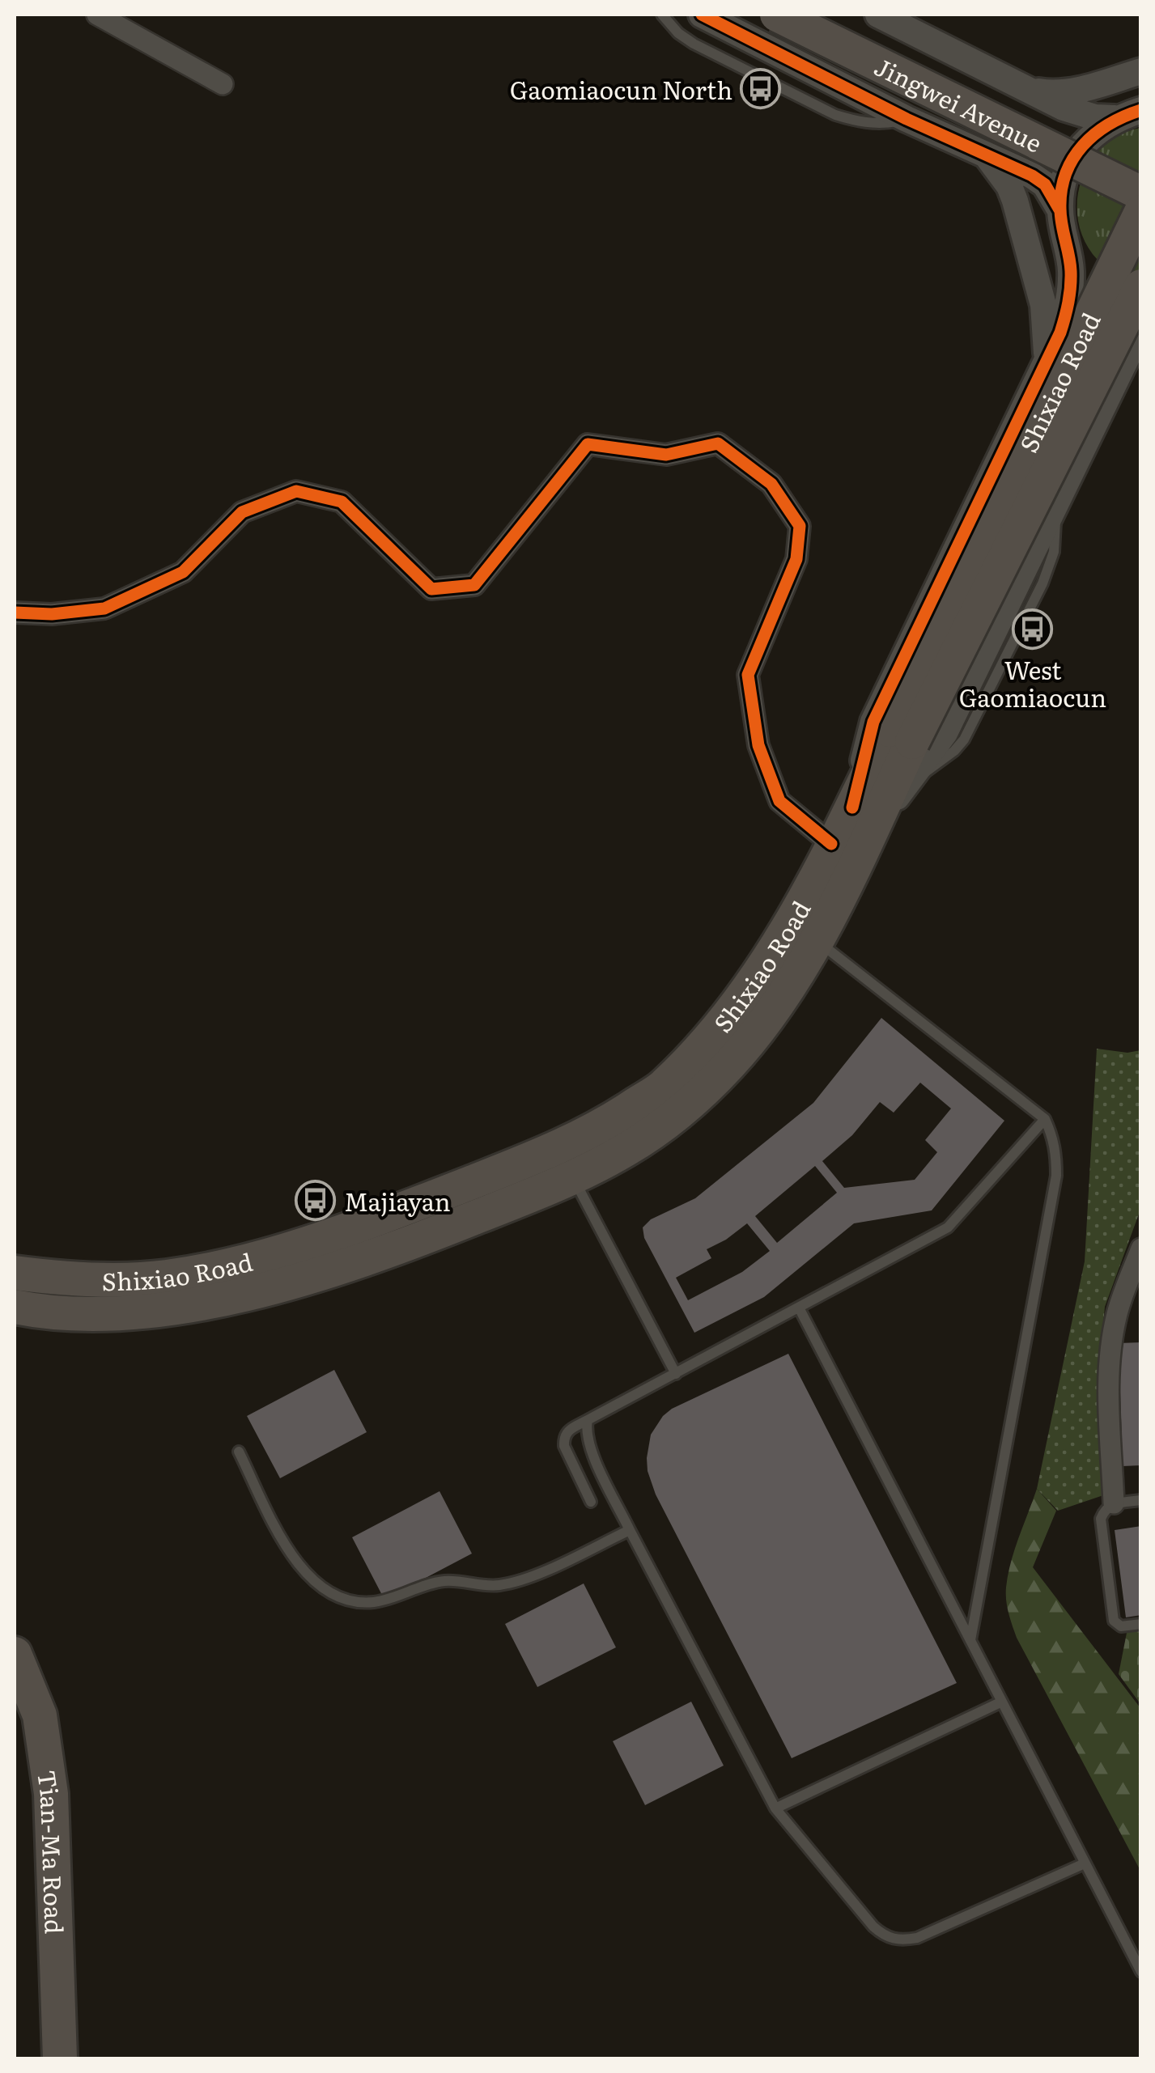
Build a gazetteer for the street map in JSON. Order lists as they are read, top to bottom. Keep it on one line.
{"streets":{"main road":["Jingwei Avenue","Shixiao Road","Tian-Ma Road"]},"places":{"bus stop":["Gaomiaocun North","West Gaomiaocun","Majiayan"]}}
